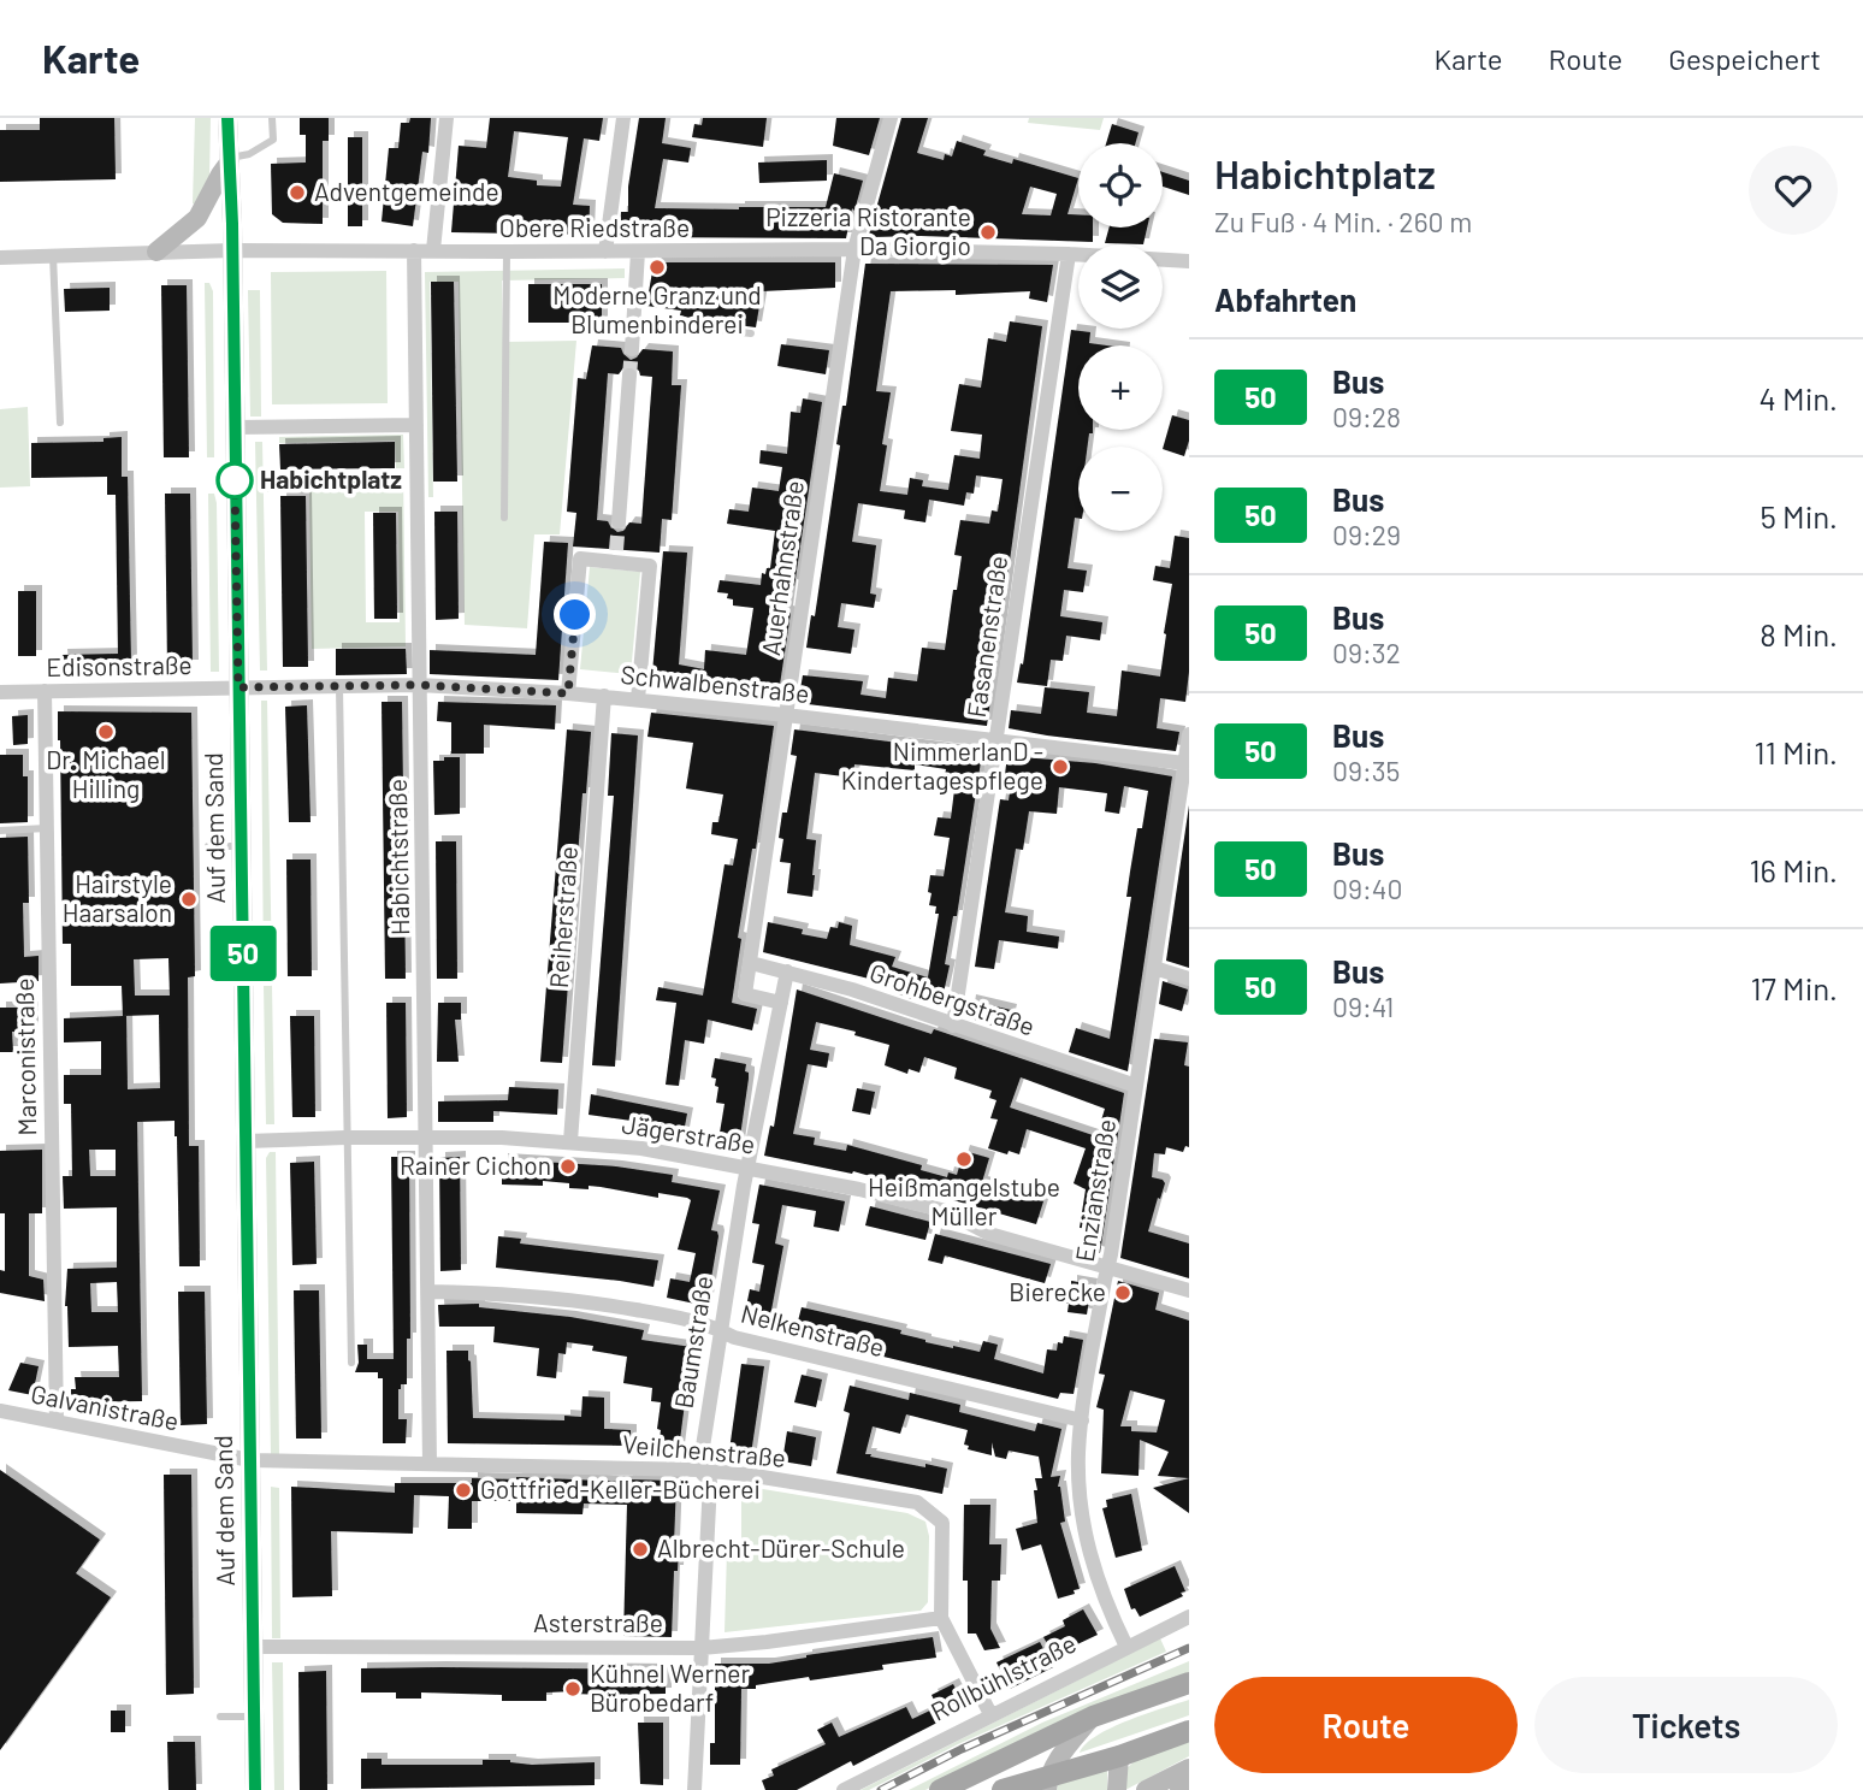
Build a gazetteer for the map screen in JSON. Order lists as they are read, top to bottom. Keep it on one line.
{"streets":{"street":["Obere Riedstraße","Auerhahnstraße","Fasanenstraße","Edisonstraße","Schwalbenstraße","Auf dem Sand","Habichtstraße","Reiherstraße","Grohbergstraße","Marconistraße","Jägerstraße","Enzianstraße","Nelkenstraße","Baumstraße","Galvanistraße","Veilchenstraße","Asterstraße","Rollbühlstraße"]},"crossings":[["Obere Riedstraße","Auerhahnstraße"],["Obere Riedstraße","Fasanenstraße"],["Obere Riedstraße","Auf dem Sand"],["Obere Riedstraße","Habichtstraße"],["Auerhahnstraße","Schwalbenstraße"],["Auerhahnstraße","Grohbergstraße"],["Auerhahnstraße","Baumstraße"],["Fasanenstraße","Schwalbenstraße"],["Fasanenstraße","Grohbergstraße"],["Edisonstraße","Schwalbenstraße"],["Edisonstraße","Auf dem Sand"],["Edisonstraße","Marconistraße"],["Schwalbenstraße","Auf dem Sand"],["Schwalbenstraße","Habichtstraße"],["Schwalbenstraße","Reiherstraße"],["Schwalbenstraße","Enzianstraße"],["Auf dem Sand","Jägerstraße"],["Auf dem Sand","Galvanistraße"],["Auf dem Sand","Veilchenstraße"],["Auf dem Sand","Asterstraße"],["Habichtstraße","Jägerstraße"],["Habichtstraße","Nelkenstraße"],["Habichtstraße","Veilchenstraße"],["Reiherstraße","Jägerstraße"],["Grohbergstraße","Enzianstraße"],["Grohbergstraße","Baumstraße"],["Marconistraße","Galvanistraße"],["Jägerstraße","Enzianstraße"],["Jägerstraße","Baumstraße"],["Enzianstraße","Nelkenstraße"],["Enzianstraße","Rollbühlstraße"],["Nelkenstraße","Baumstraße"],["Baumstraße","Veilchenstraße"],["Baumstraße","Asterstraße"],["Galvanistraße","Veilchenstraße"],["Veilchenstraße","Asterstraße"],["Veilchenstraße","Rollbühlstraße"]],"places":["Adventgemeinde","Pizzeria Ristorante Da Giorgio","Moderne Granz und Blumenbinderei","Habichtplatz","Dr. Michael Hilling","NimmerlanD - Kindertagespflege","Hairstyle Haarsalon","Heißmangelstube Müller","Rainer Cichon","Bierecke","Gottfried-Keller-Bücherei","Albrecht-Dürer-Schule","Kühnel Werner Bürobedarf"],"lines":["bus line 50"],"page":{"header":"Karte","nav":["Karte","Route","Gespeichert"],"on_map":"50","heading":[["Habichtplatz","Zu Fuß · 4 Min. · 260 m"],"Abfahrten"],"map_buttons":["+","−"],"list":[{"mark":"50","name":"Bus","note":"09:28","value":"4 Min."},{"mark":"50","name":"Bus","note":"09:29","value":"5 Min."},{"mark":"50","name":"Bus","note":"09:32","value":"8 Min."},{"mark":"50","name":"Bus","note":"09:35","value":"11 Min."},{"mark":"50","name":"Bus","note":"09:40","value":"16 Min."},{"mark":"50","name":"Bus","note":"09:41","value":"17 Min."}],"buttons":["Route","Tickets"]}}
